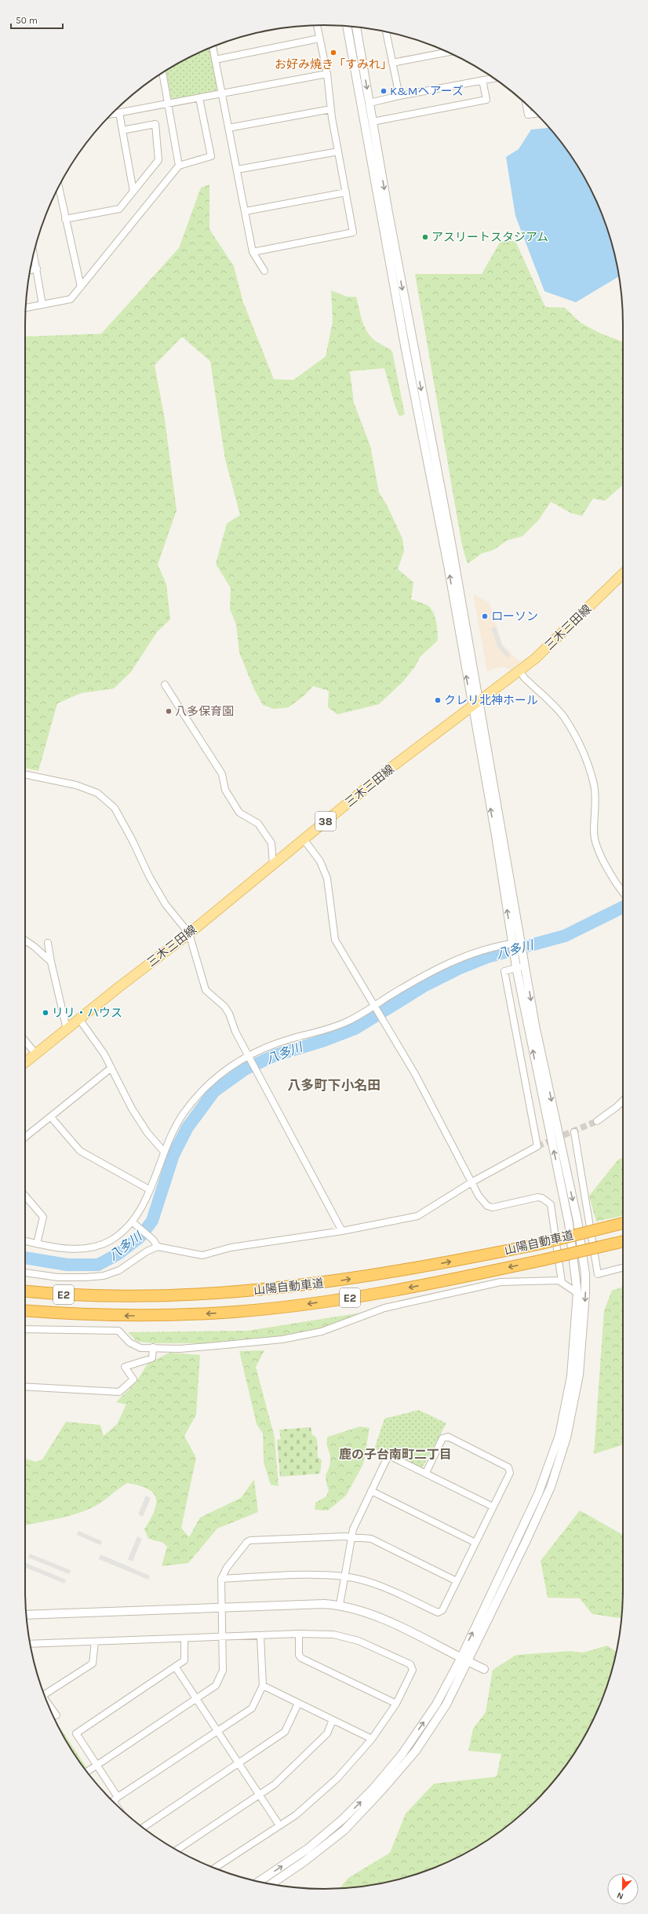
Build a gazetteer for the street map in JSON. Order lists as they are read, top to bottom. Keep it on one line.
{"streets":{"highway":["山陽自動車道","E2"],"main road":["三木三田線","38"]},"crossings":[["山陽自動車道","E2"]],"districts":["八多町下小名田","鹿の子台南町二丁目"],"water":["八多川"],"places":["お好み焼き「すみれ」","K&Mヘアーズ","アスリートスタジアム","ローソン","クレリ北神ホール","八多保育園","リリ・ハウス"],"scale_bar":"50 m","north":"bottom"}
